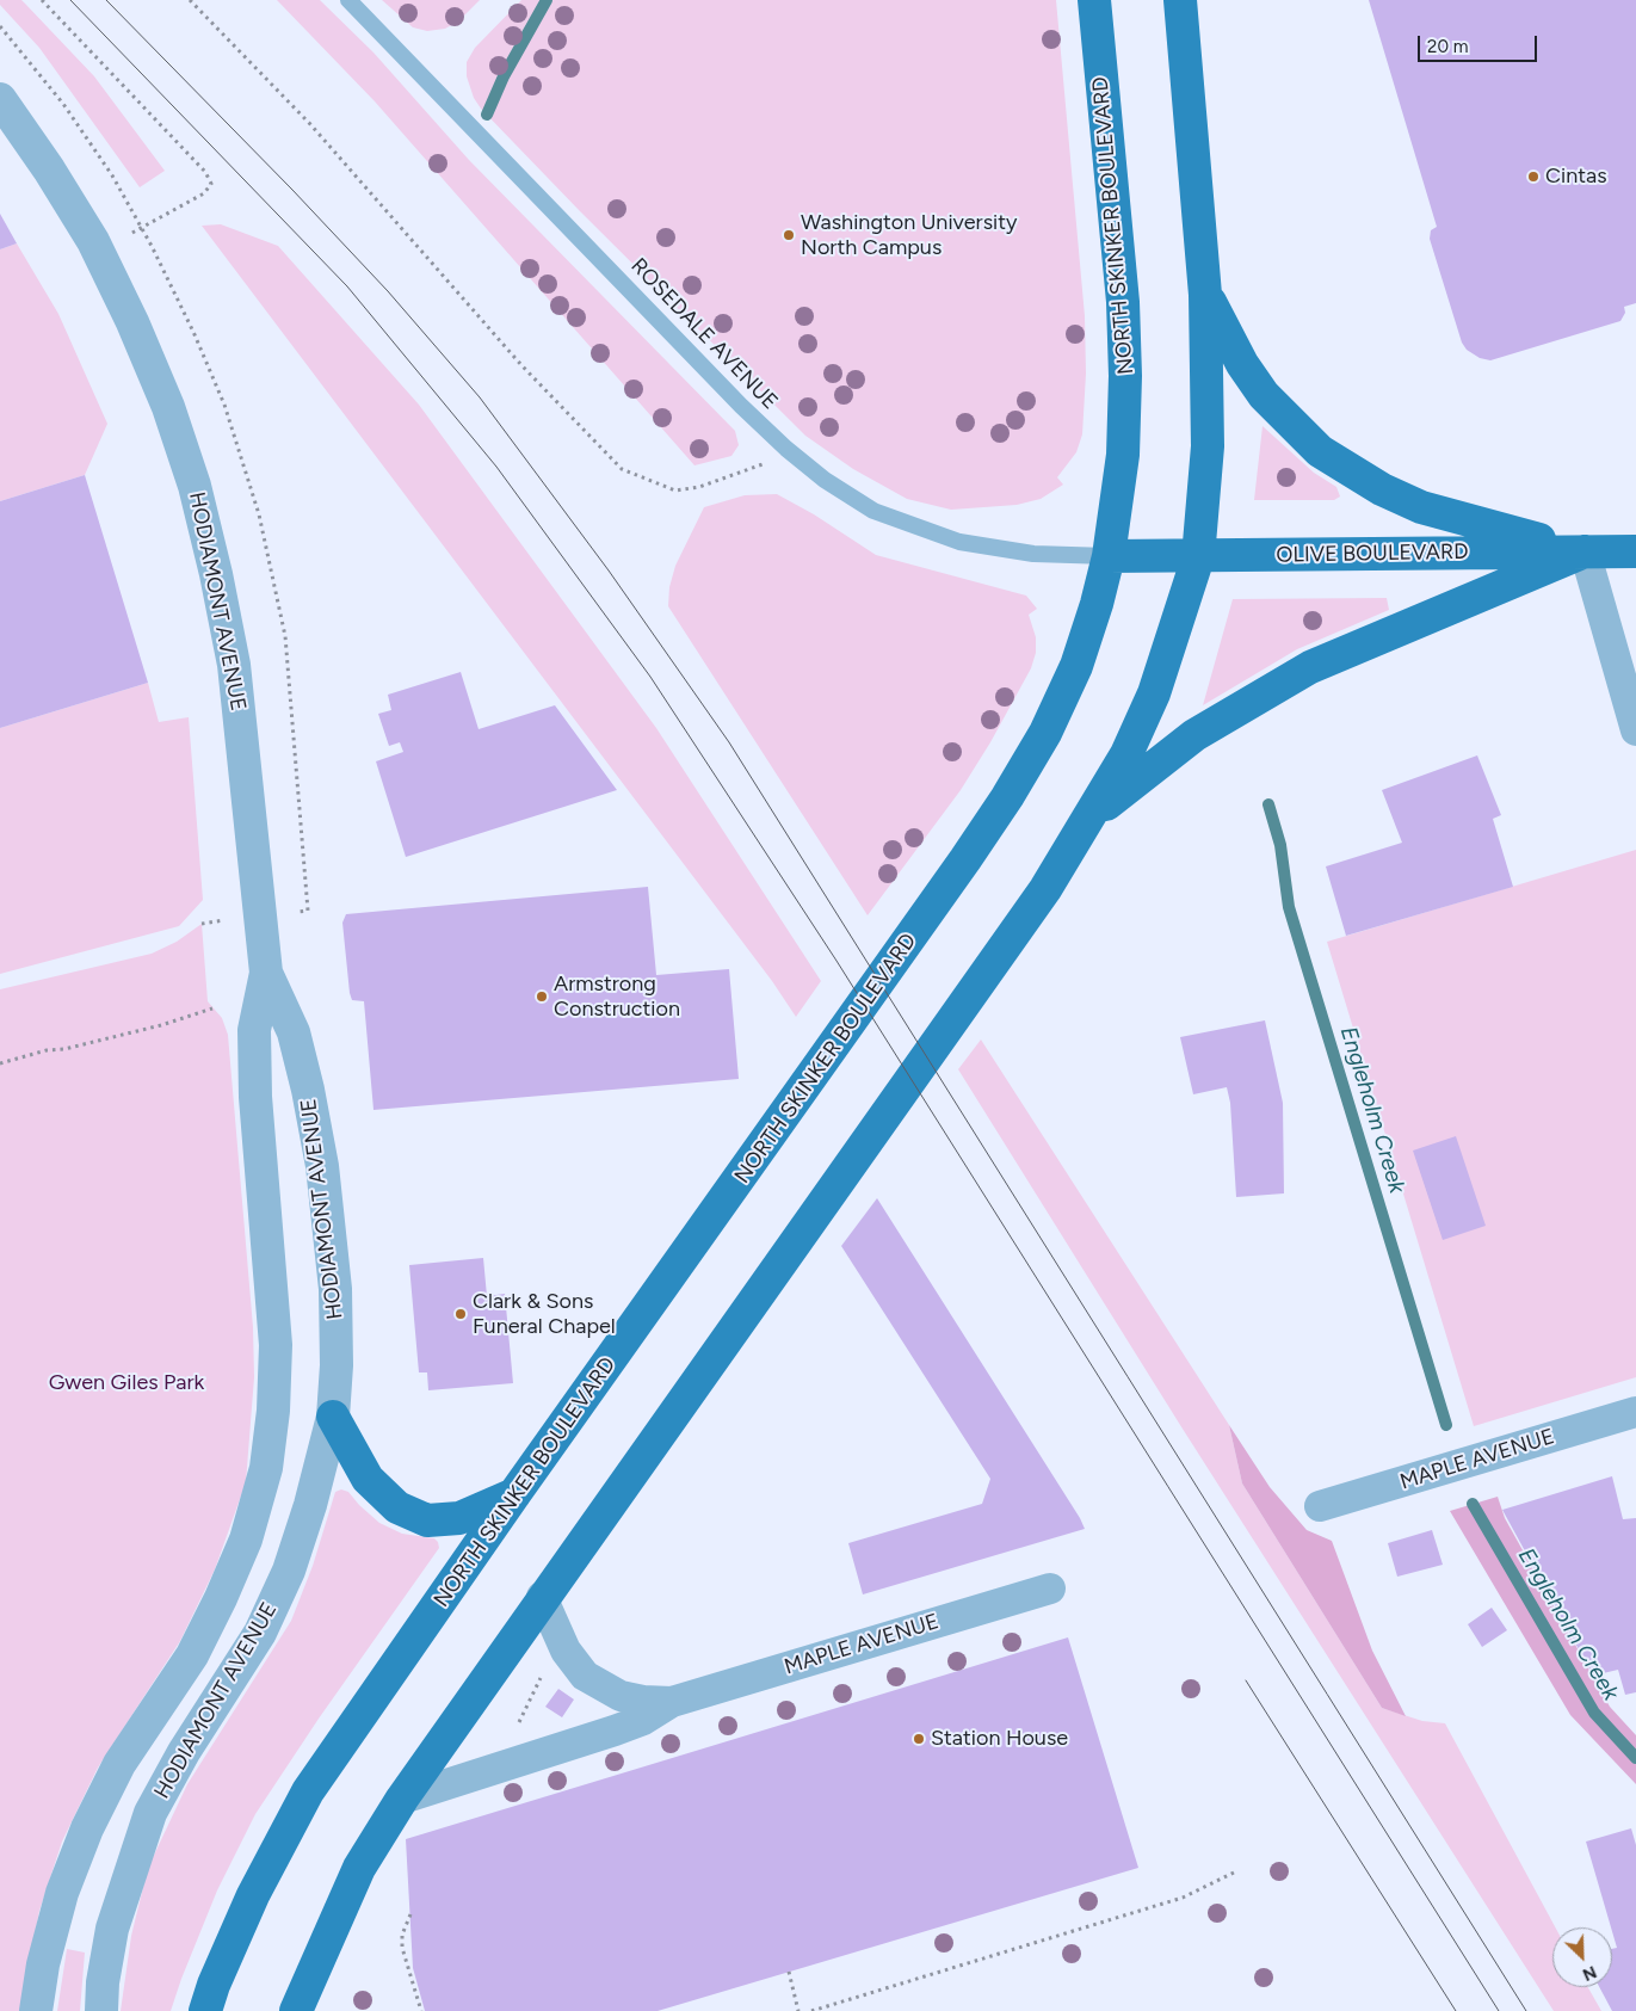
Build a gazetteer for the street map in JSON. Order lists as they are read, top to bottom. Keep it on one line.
{"streets":{"main road":["NORTH SKINKER BOULEVARD","OLIVE BOULEVARD"],"street":["HODIAMONT AVENUE","MAPLE AVENUE"],"lane":["ROSEDALE AVENUE"]},"crossings":[["NORTH SKINKER BOULEVARD","ROSEDALE AVENUE"],["NORTH SKINKER BOULEVARD","OLIVE BOULEVARD"],["ROSEDALE AVENUE","OLIVE BOULEVARD"]],"water":["Engleholm Creek"],"parks":["Gwen Giles Park"],"places":["Cintas","Washington University North Campus","Armstrong Construction","Clark & Sons Funeral Chapel","Station House"],"scale_bar":"20 m","north":"bottom right"}
